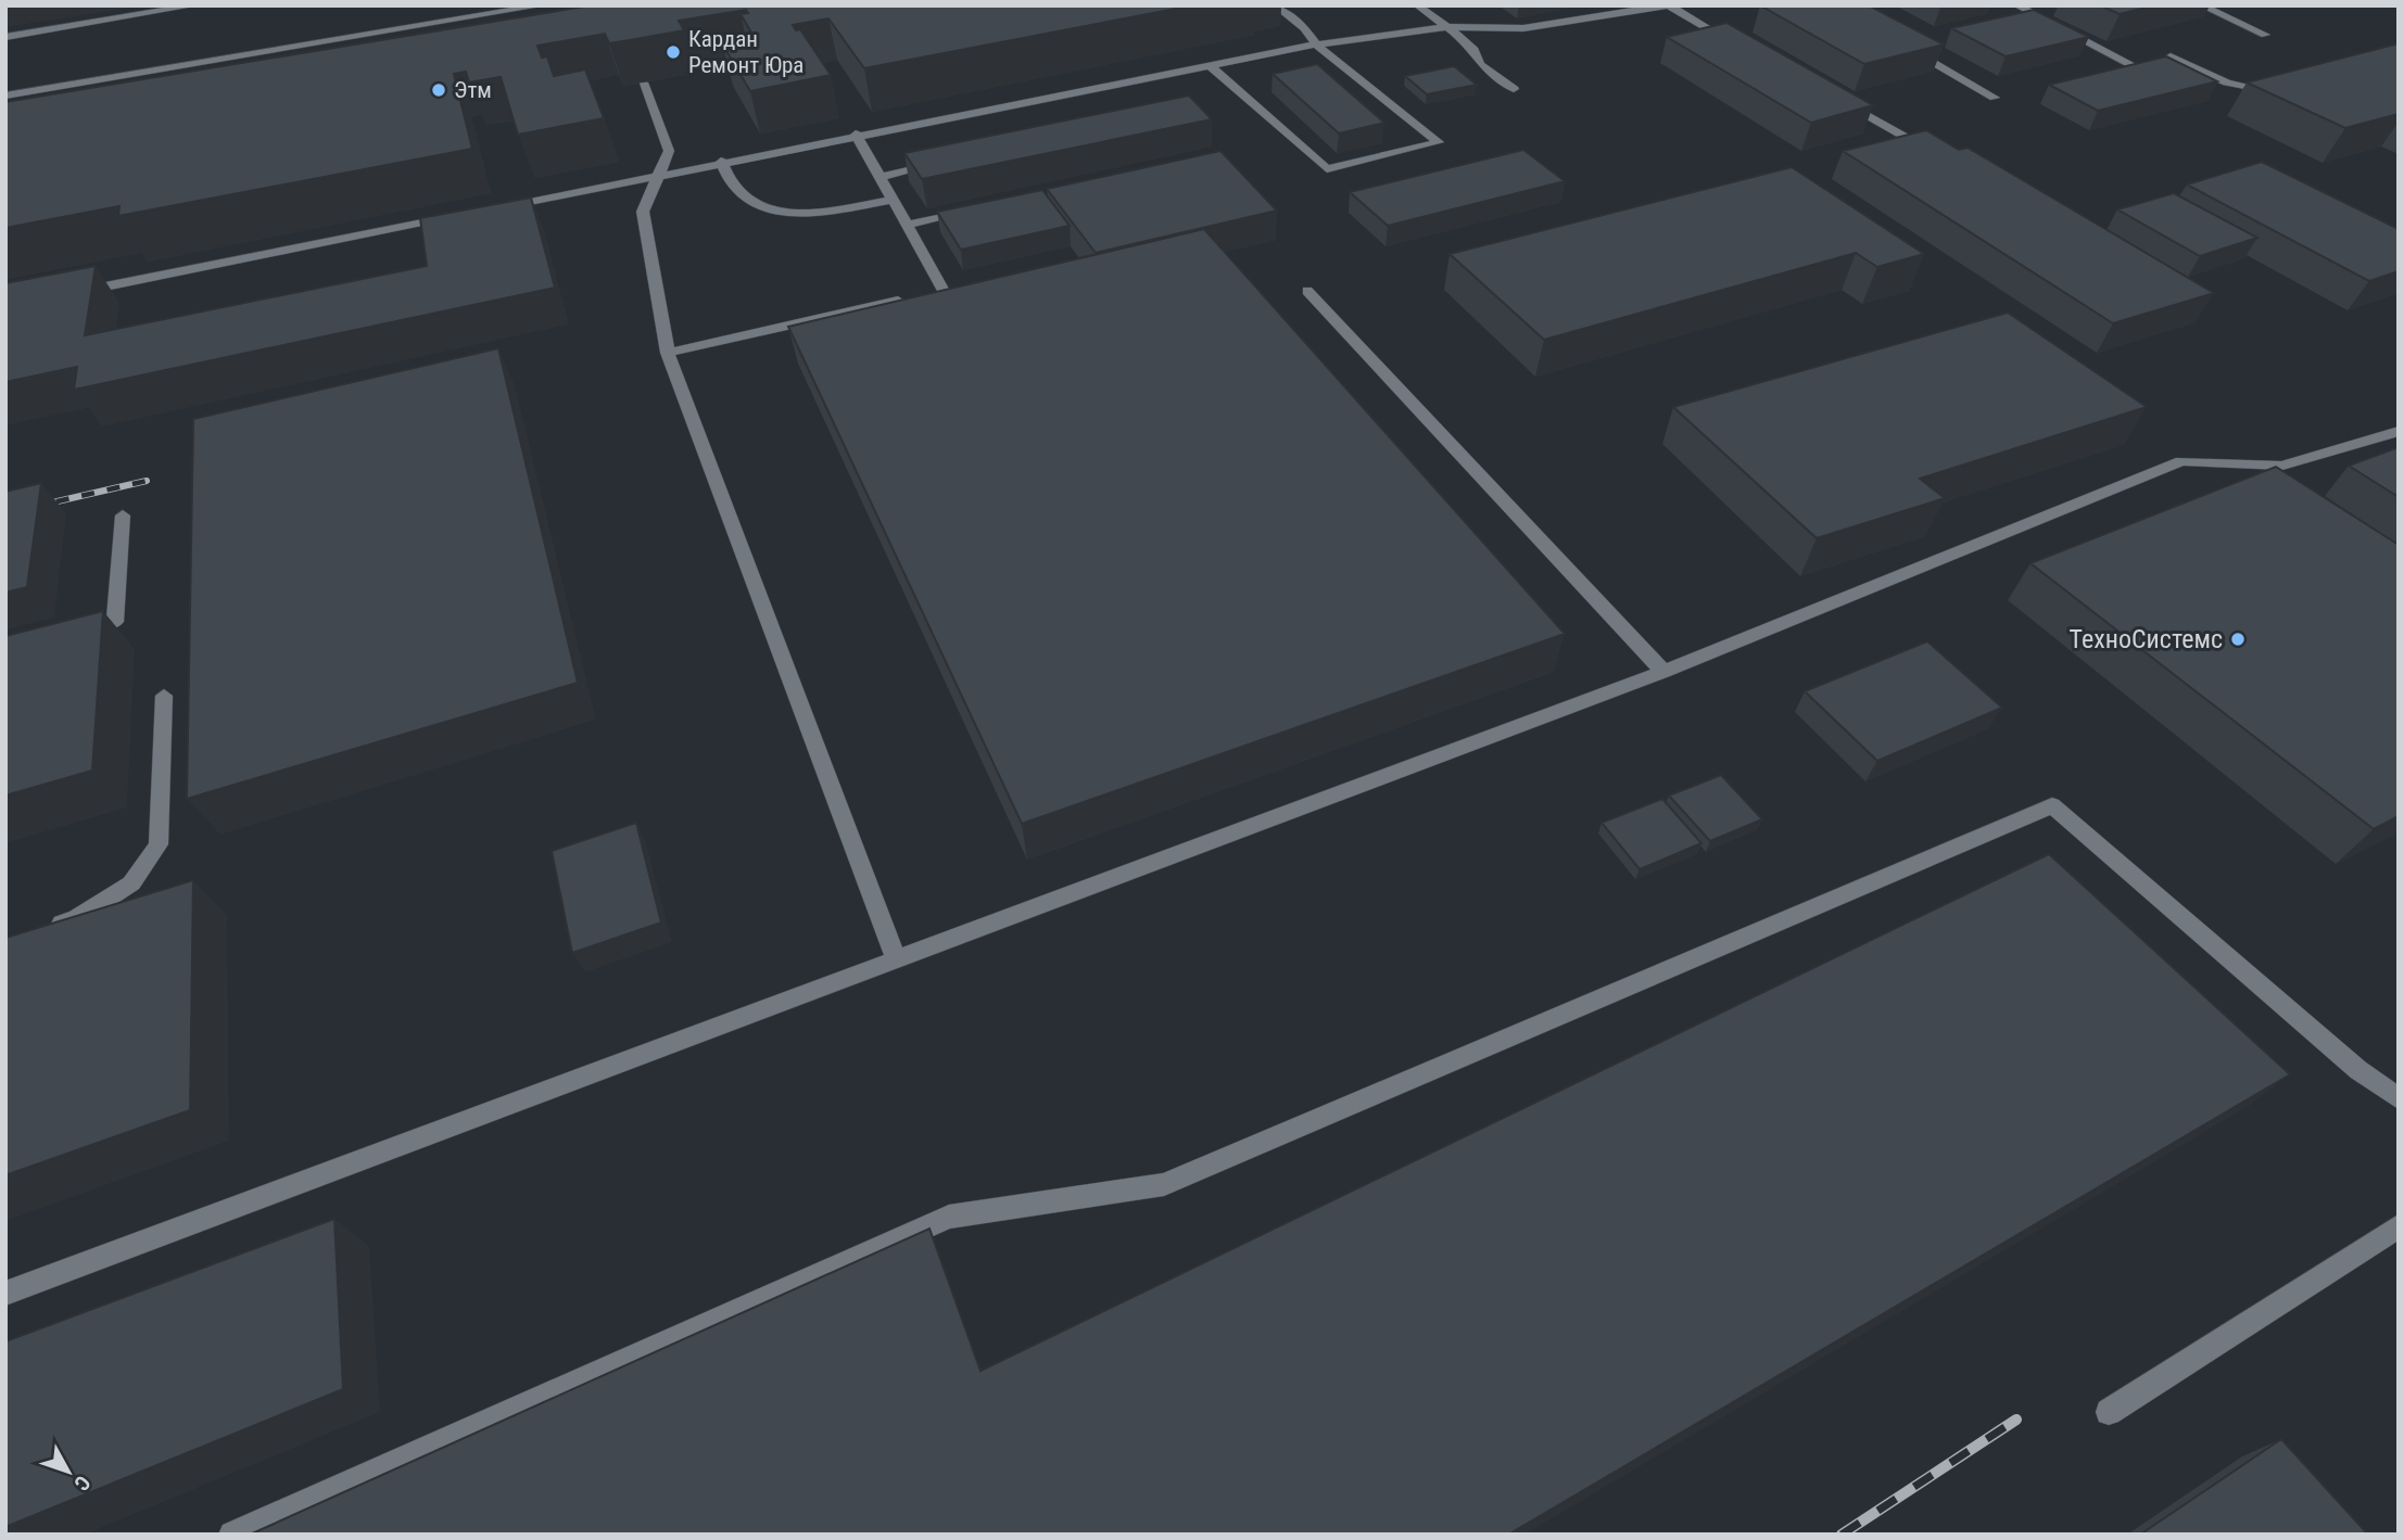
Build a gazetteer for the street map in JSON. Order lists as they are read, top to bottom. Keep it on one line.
{"places":["Кардан Ремонт Юра","Этм","ТехноСистемс"],"north":"bottom right"}
